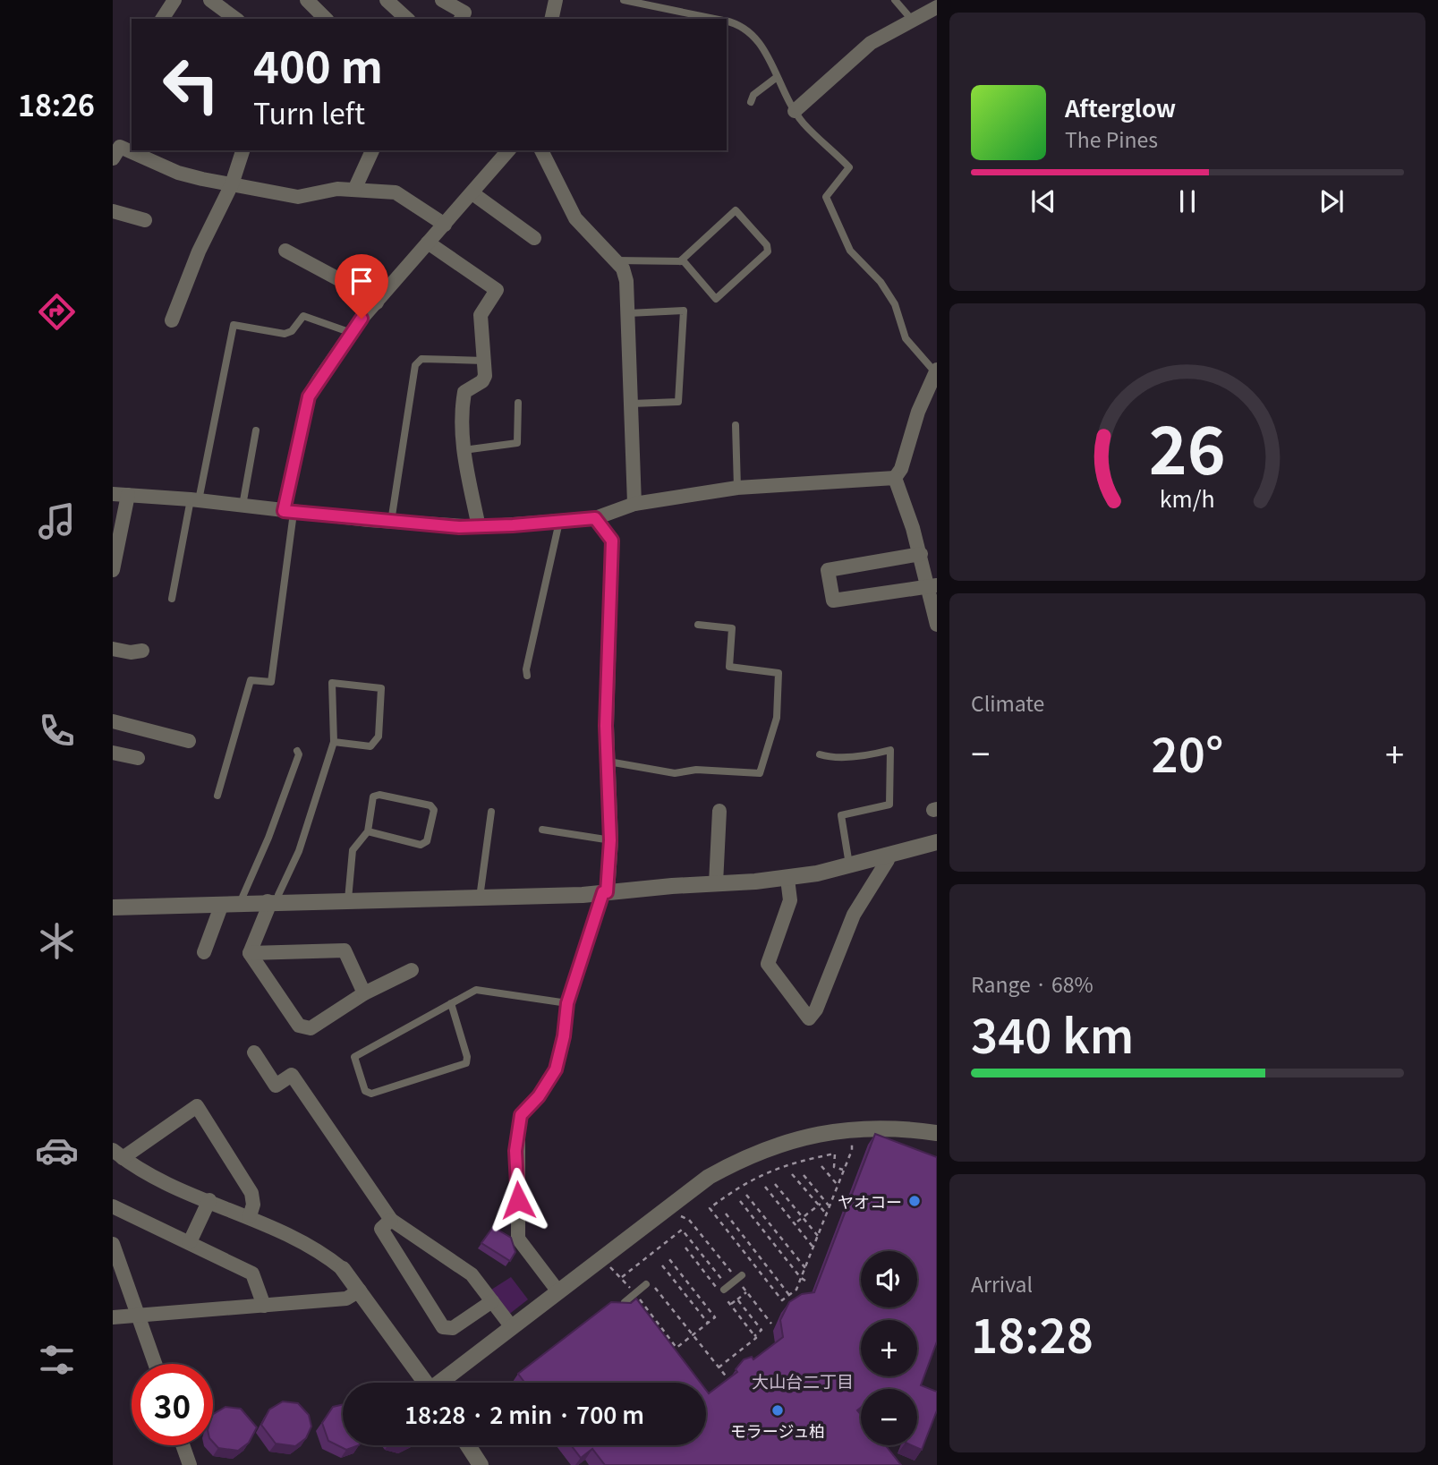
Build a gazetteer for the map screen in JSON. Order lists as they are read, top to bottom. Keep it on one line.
{"districts":["大山台二丁目"],"places":["ヤオコー","モラージュ柏"],"page":{"tabs":"18:26","turn":["400 m","Turn left"],"song":["Afterglow","The Pines"],"tile":["Climate",["Range · 68%","340 km"],["Arrival","18:28"]],"heat":["−","20°","+"],"map_buttons":["+","−"],"limit":"30","trip":"18:28 · 2 min · 700 m","gauge":["26","km/h"]}}
